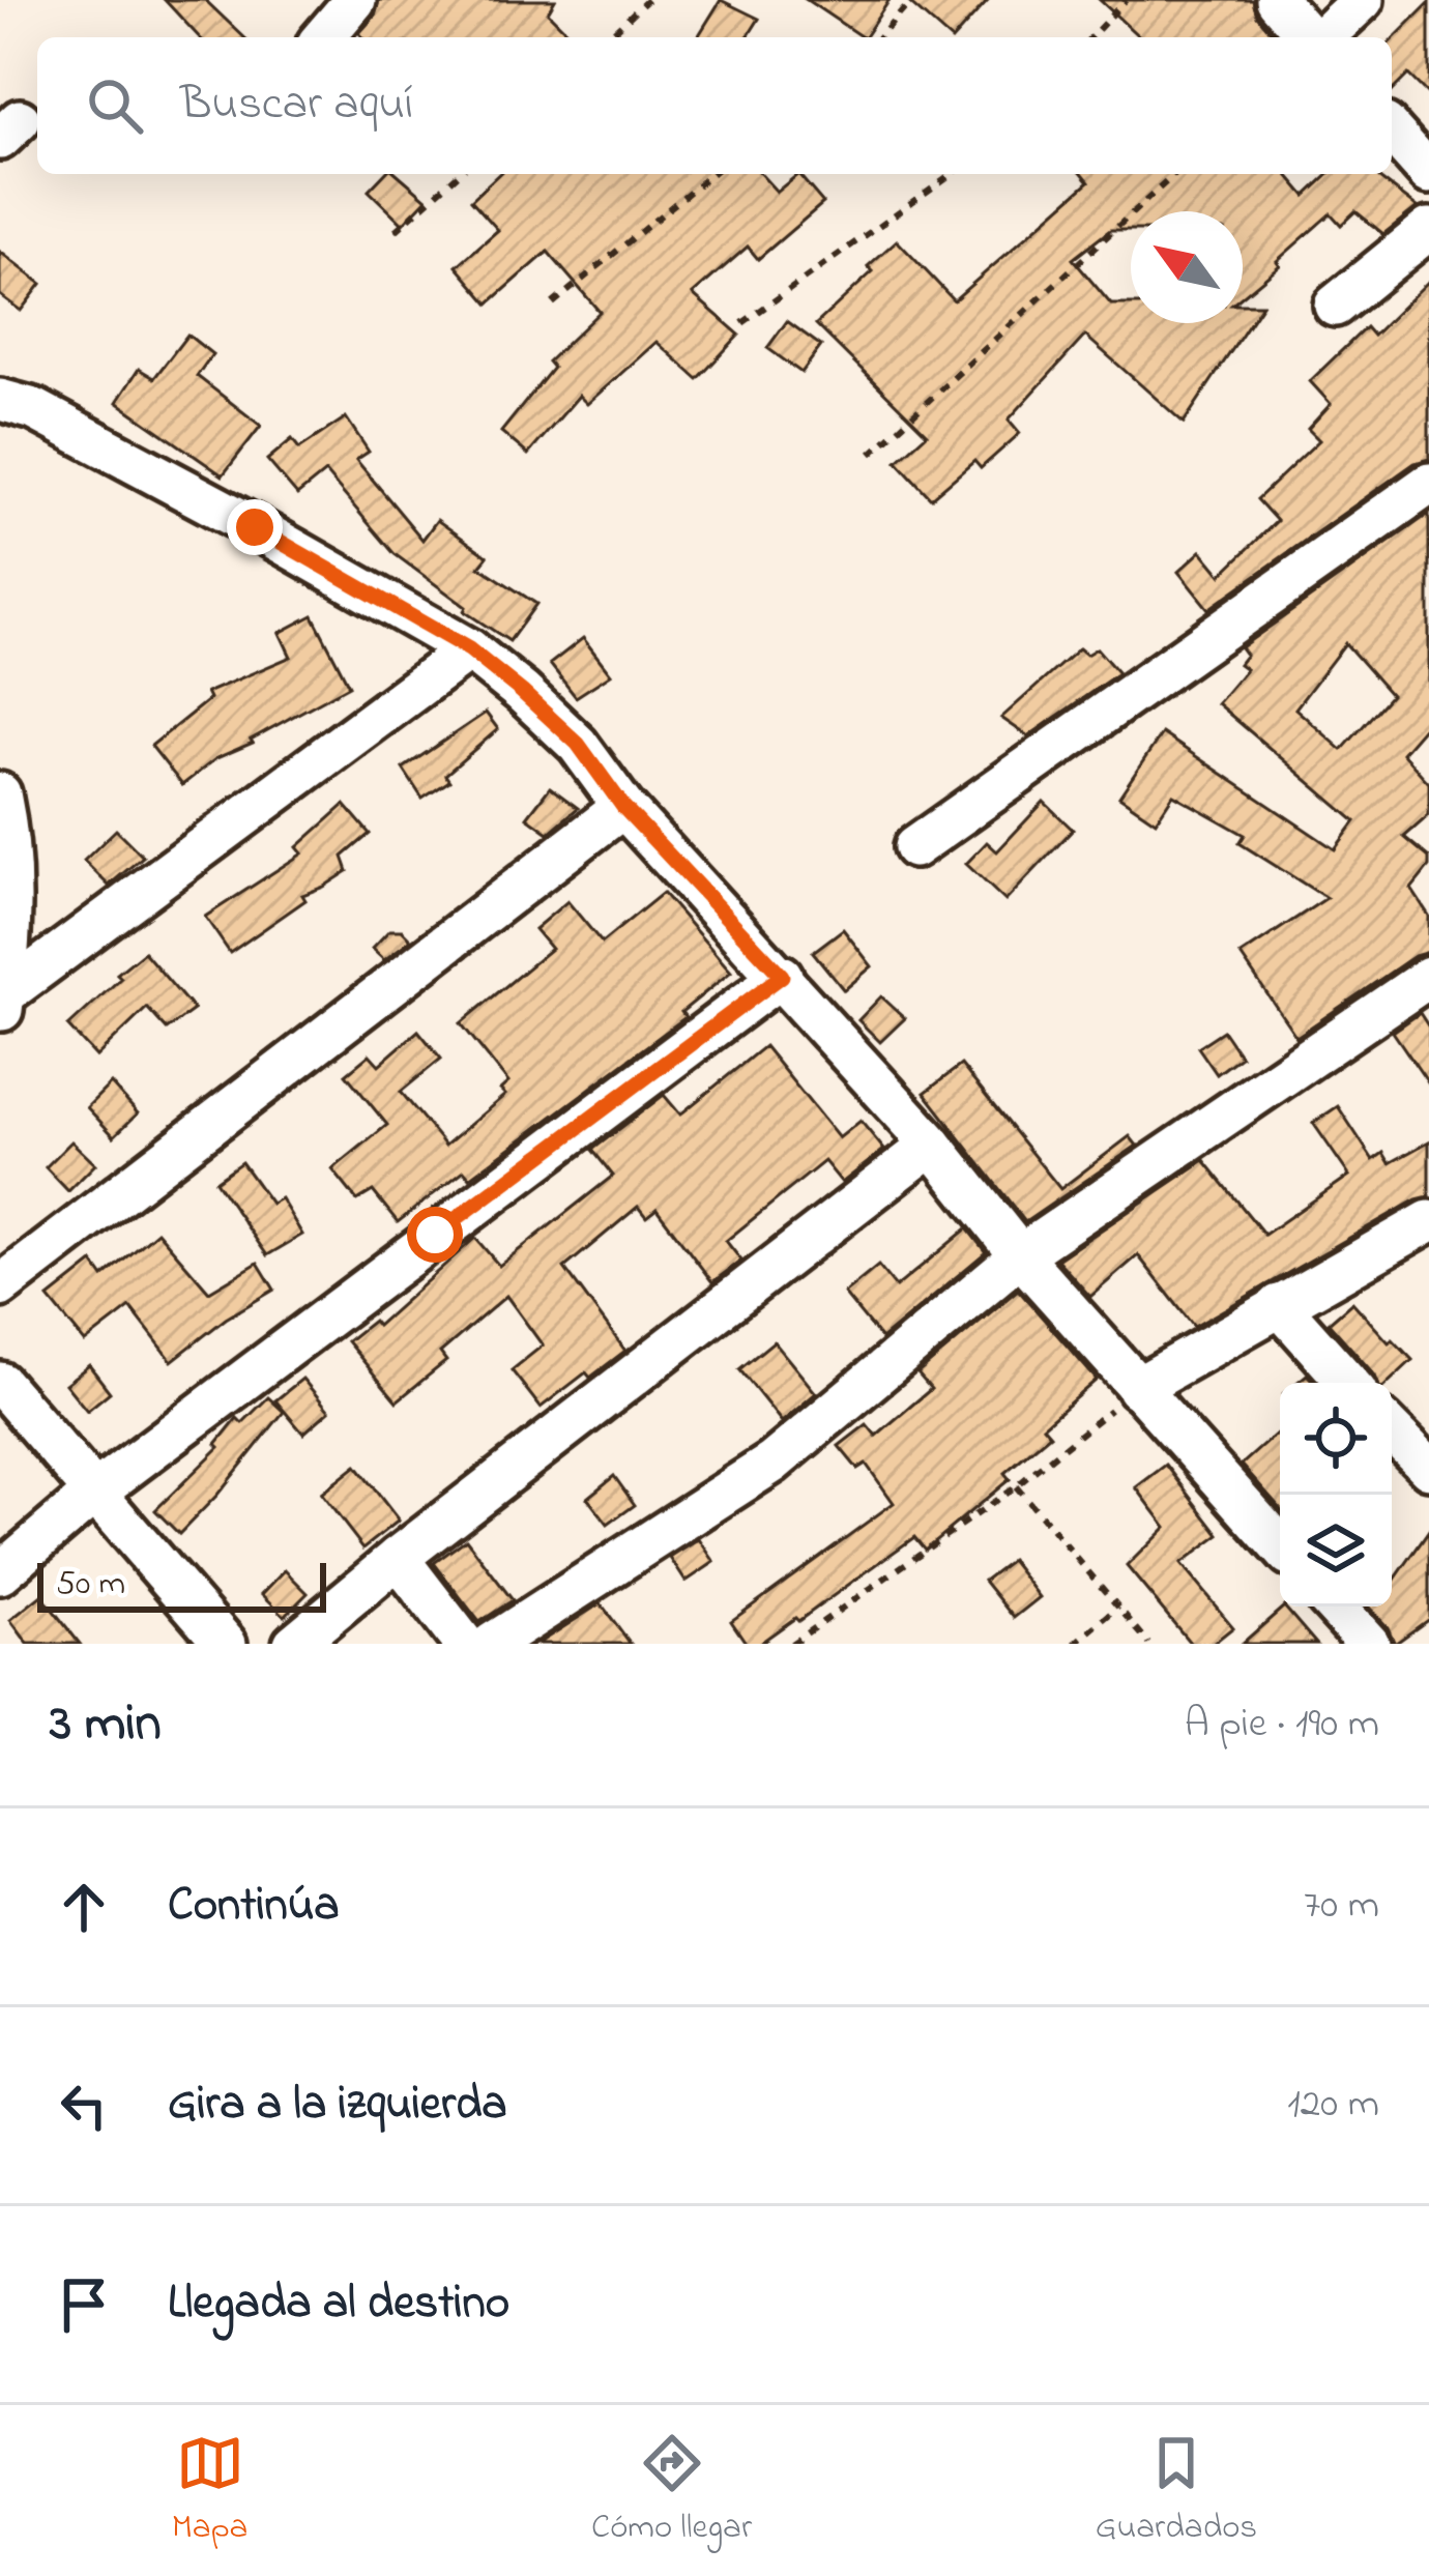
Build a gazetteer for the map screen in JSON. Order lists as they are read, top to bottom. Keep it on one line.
{"scale_bar":"50 m","north":"top left","page":{"search":"Buscar aquí","scale":"50 m","heading":["3 min","A pie · 190 m"],"list":[["Continúa","70 m"],["Gira a la izquierda","120 m"],"Llegada al destino"],"nav":["Mapa","Cómo llegar","Guardados"]}}
